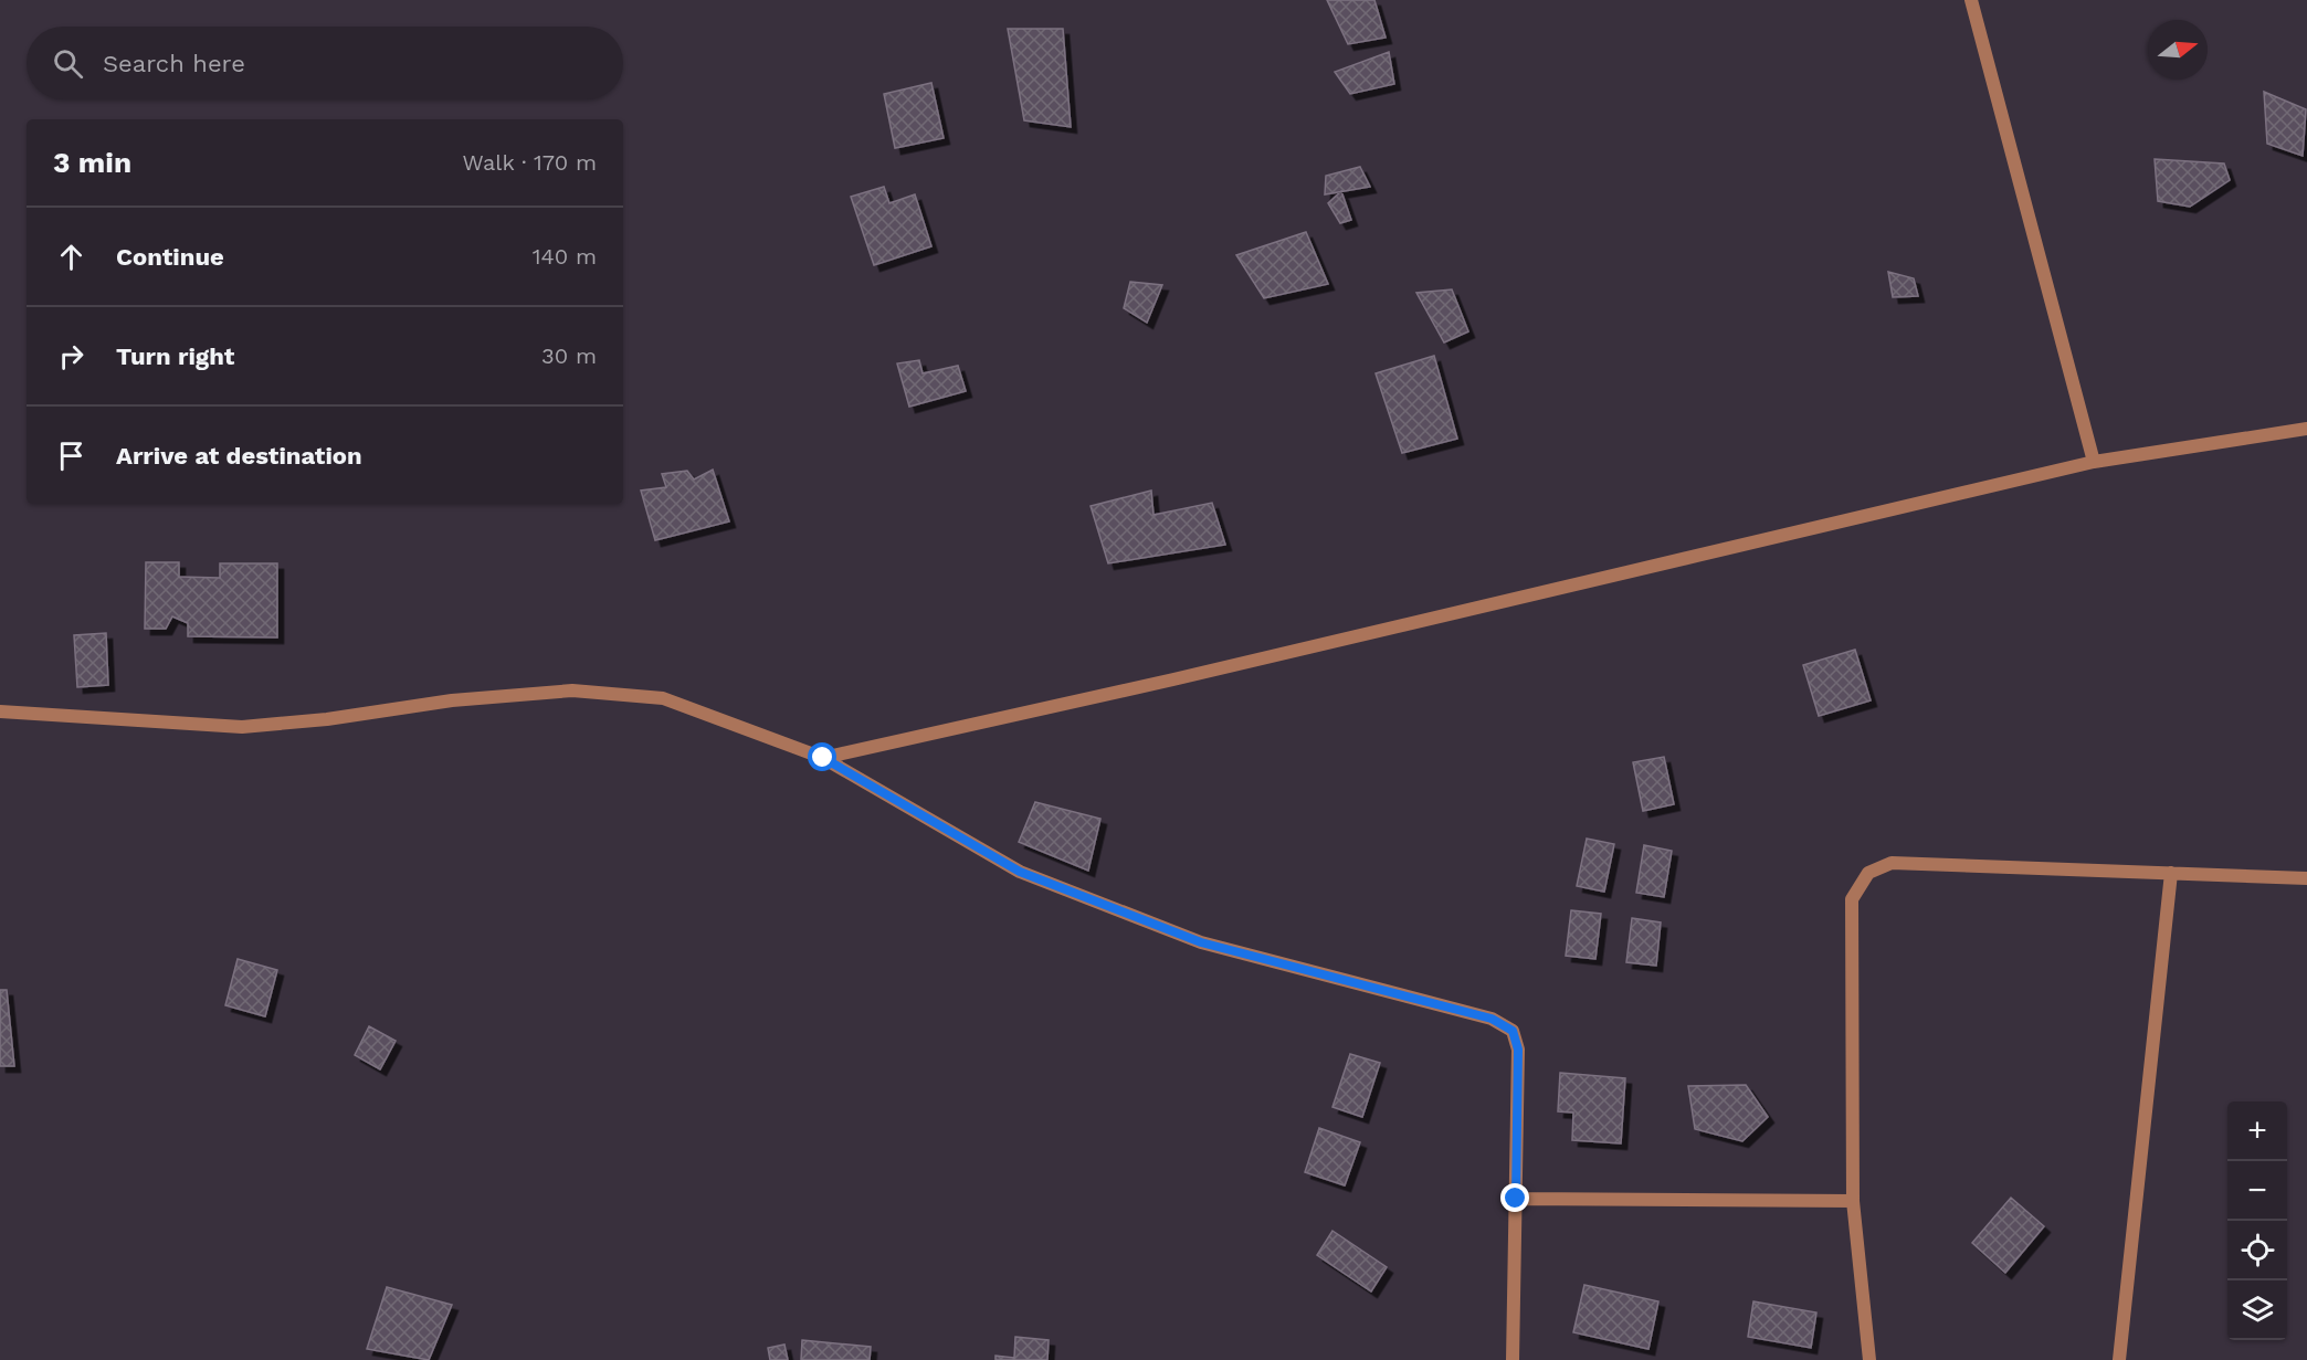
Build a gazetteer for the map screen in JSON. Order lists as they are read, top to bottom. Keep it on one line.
{"north":"right","page":{"search":"Search here","heading":["3 min","Walk · 170 m"],"list":[["Continue","140 m"],["Turn right","30 m"],"Arrive at destination"],"map_buttons":["+","−"]}}
